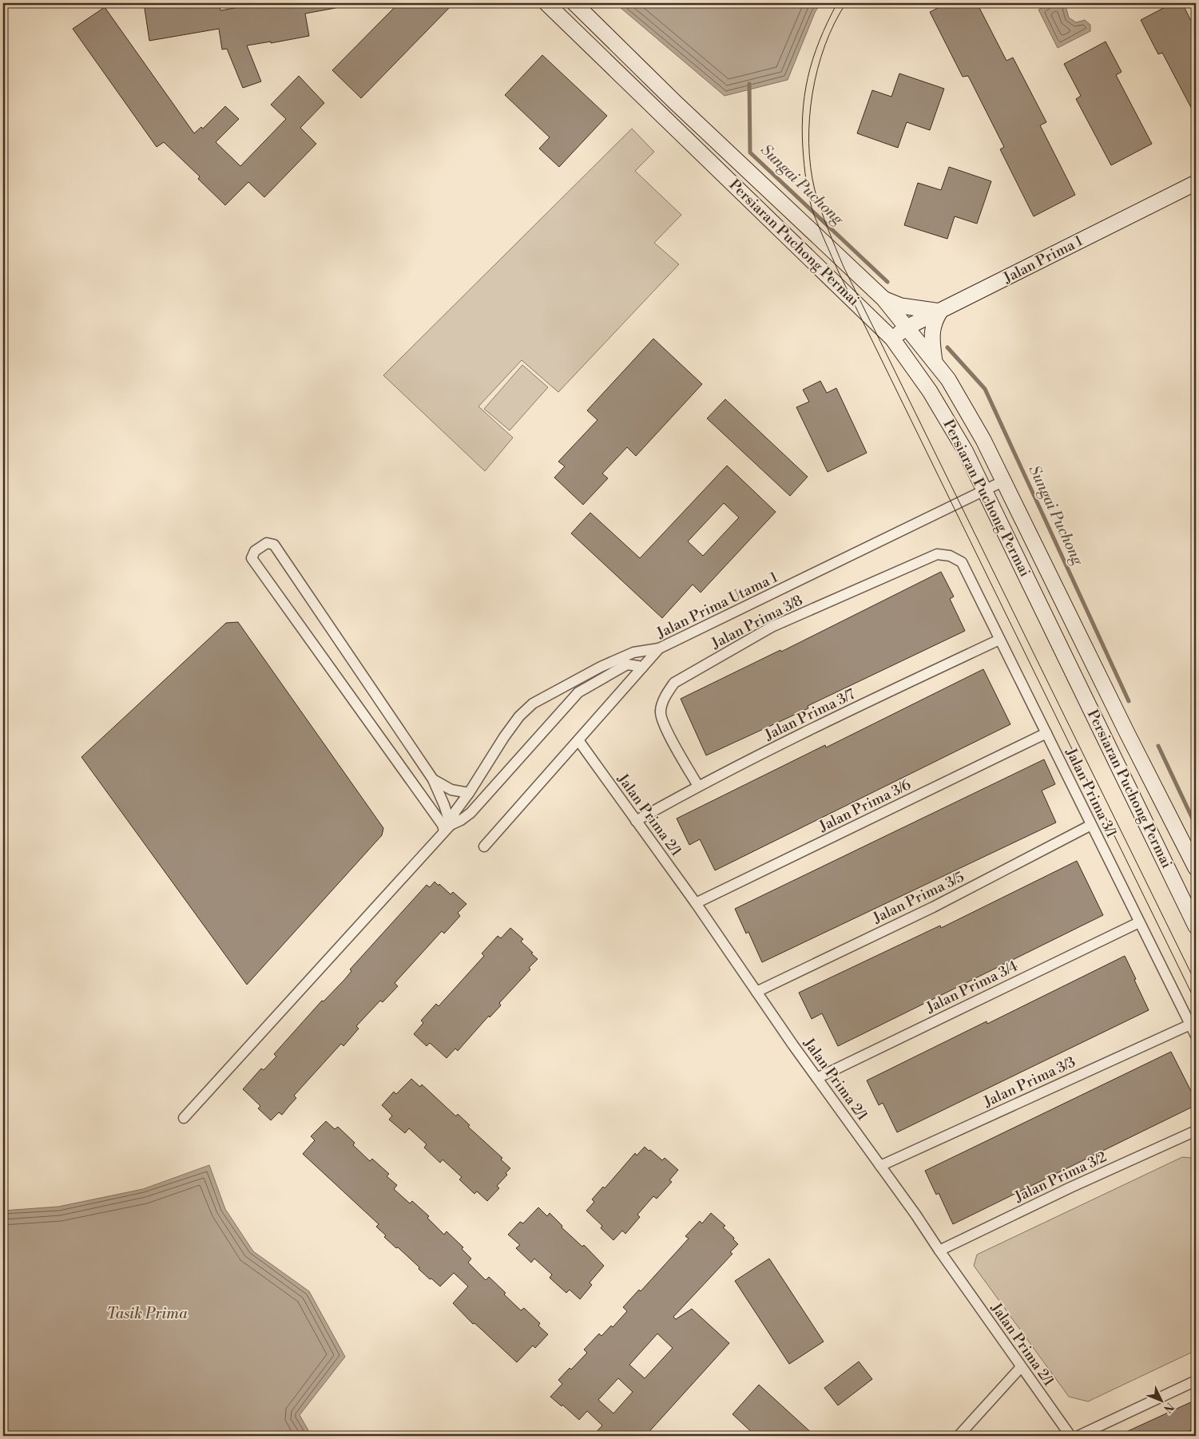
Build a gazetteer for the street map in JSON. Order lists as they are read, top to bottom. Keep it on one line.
{"streets":{"main road":["Persiaran Puchong Permai","Jalan Prima 1"],"street":["Jalan Prima Utama 1","Jalan Prima 3/8","Jalan Prima 3/7","Jalan Prima 3/1","Jalan Prima 3/6","Jalan Prima 2/1","Jalan Prima 3/5","Jalan Prima 3/4","Jalan Prima 3/3","Jalan Prima 3/2"]},"crossings":[["Persiaran Puchong Permai","Jalan Prima 1"],["Persiaran Puchong Permai","Jalan Prima Utama 1"],["Jalan Prima Utama 1","Jalan Prima 2/1"],["Jalan Prima 3/8","Jalan Prima 3/7"],["Jalan Prima 3/8","Jalan Prima 3/1"],["Jalan Prima 3/7","Jalan Prima 3/1"],["Jalan Prima 3/7","Jalan Prima 2/1"],["Jalan Prima 3/1","Jalan Prima 3/6"],["Jalan Prima 3/1","Jalan Prima 3/5"],["Jalan Prima 3/1","Jalan Prima 3/4"],["Jalan Prima 3/1","Jalan Prima 3/3"],["Jalan Prima 3/6","Jalan Prima 2/1"],["Jalan Prima 2/1","Jalan Prima 3/5"],["Jalan Prima 2/1","Jalan Prima 3/4"],["Jalan Prima 2/1","Jalan Prima 3/3"],["Jalan Prima 2/1","Jalan Prima 3/2"]],"water":["Sungai Puchong","Tasik Prima"],"north":"bottom right"}
